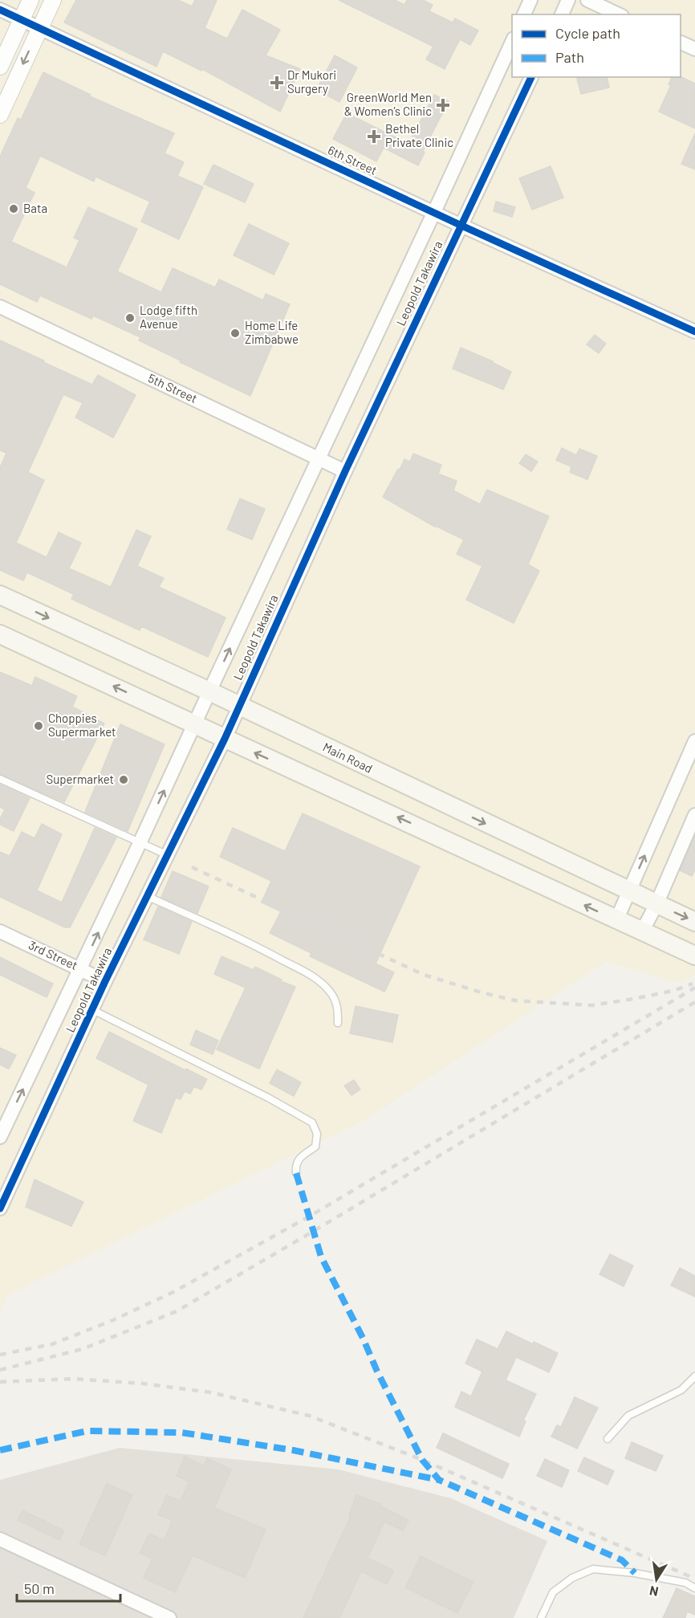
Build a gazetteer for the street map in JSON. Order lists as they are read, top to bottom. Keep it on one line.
{"streets":{"main road":["Main Road"],"street":["6th Street","Leopold Takawira","5th Street","3rd Street"]},"crossings":[["6th Street","Leopold Takawira"],["Leopold Takawira","5th Street"],["Leopold Takawira","Main Road"],["Leopold Takawira","3rd Street"]],"places":{"health":["Dr Mukori Surgery","GreenWorld Men & Women’s Clinic","Bethel Private Clinic"],"other":["Bata","Lodge fifth Avenue","Home Life Zimbabwe","Choppies Supermarket","Supermarket"]},"legend":["Cycle path","Path"],"scale_bar":"50 m","north":"bottom"}
